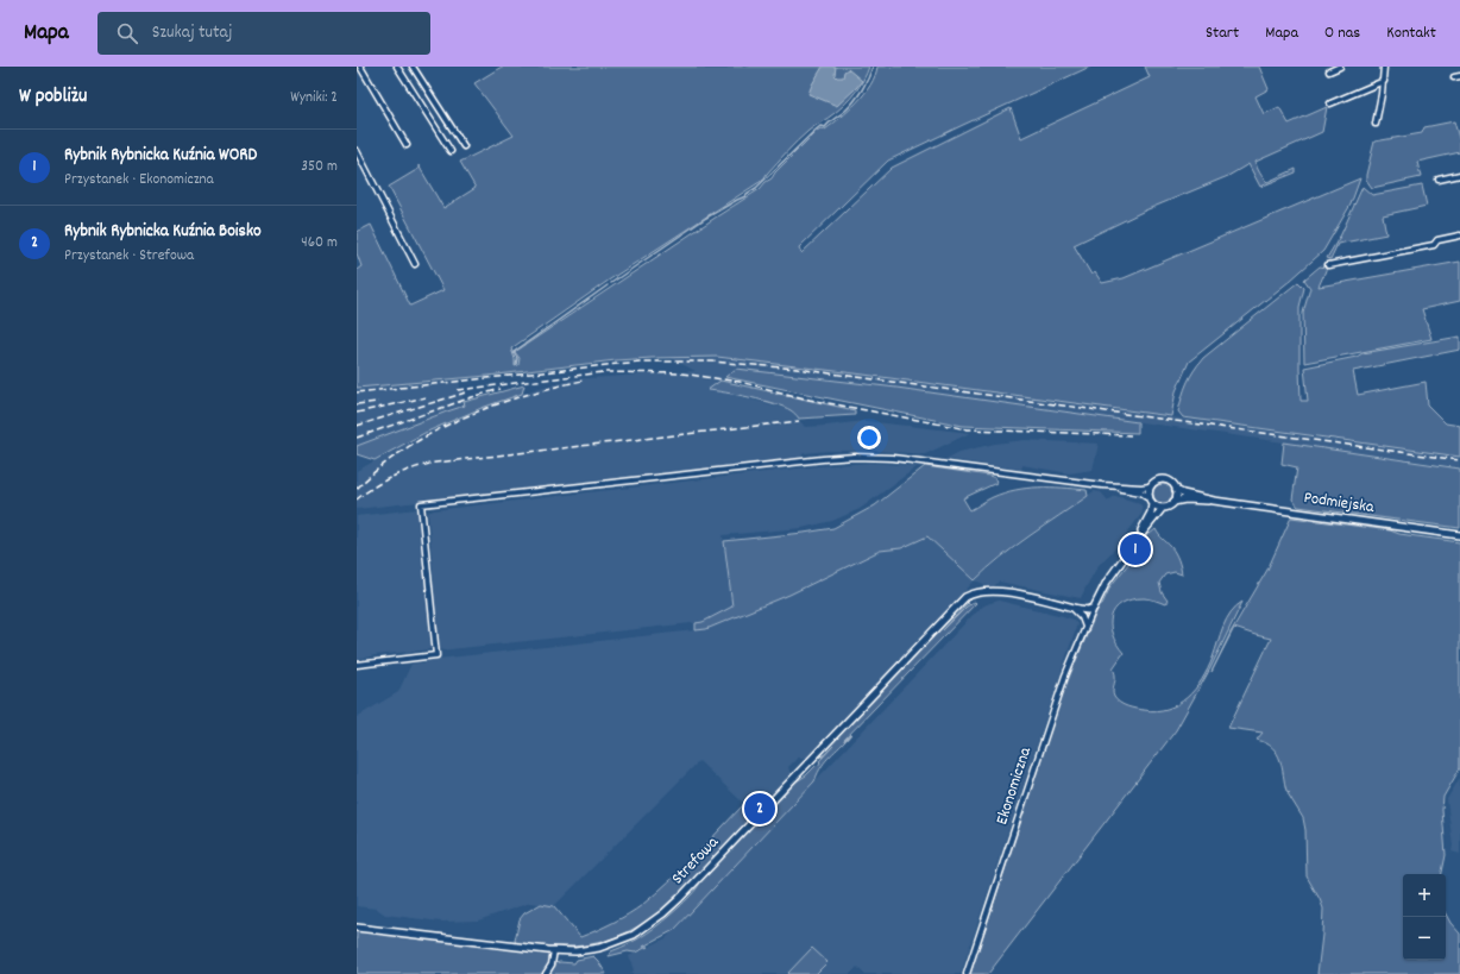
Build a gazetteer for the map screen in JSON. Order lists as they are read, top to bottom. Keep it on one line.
{"streets":{"street":["Podmiejska","Ekonomiczna","Strefowa"]},"crossings":[["Podmiejska","Ekonomiczna"]],"page":{"header":"Mapa","search":"Szukaj tutaj","nav":["Start","Mapa","O nas","Kontakt"],"heading":["W pobliżu","Wyniki: 2"],"list":[{"mark":"1","name":"Rybnik Rybnicka Kuźnia WORD","note":"Przystanek · Ekonomiczna","value":"350 m"},{"mark":"2","name":"Rybnik Rybnicka Kuźnia Boisko","note":"Przystanek · Strefowa","value":"460 m"}],"pins":["1","2"],"map_buttons":["+","−"]}}
